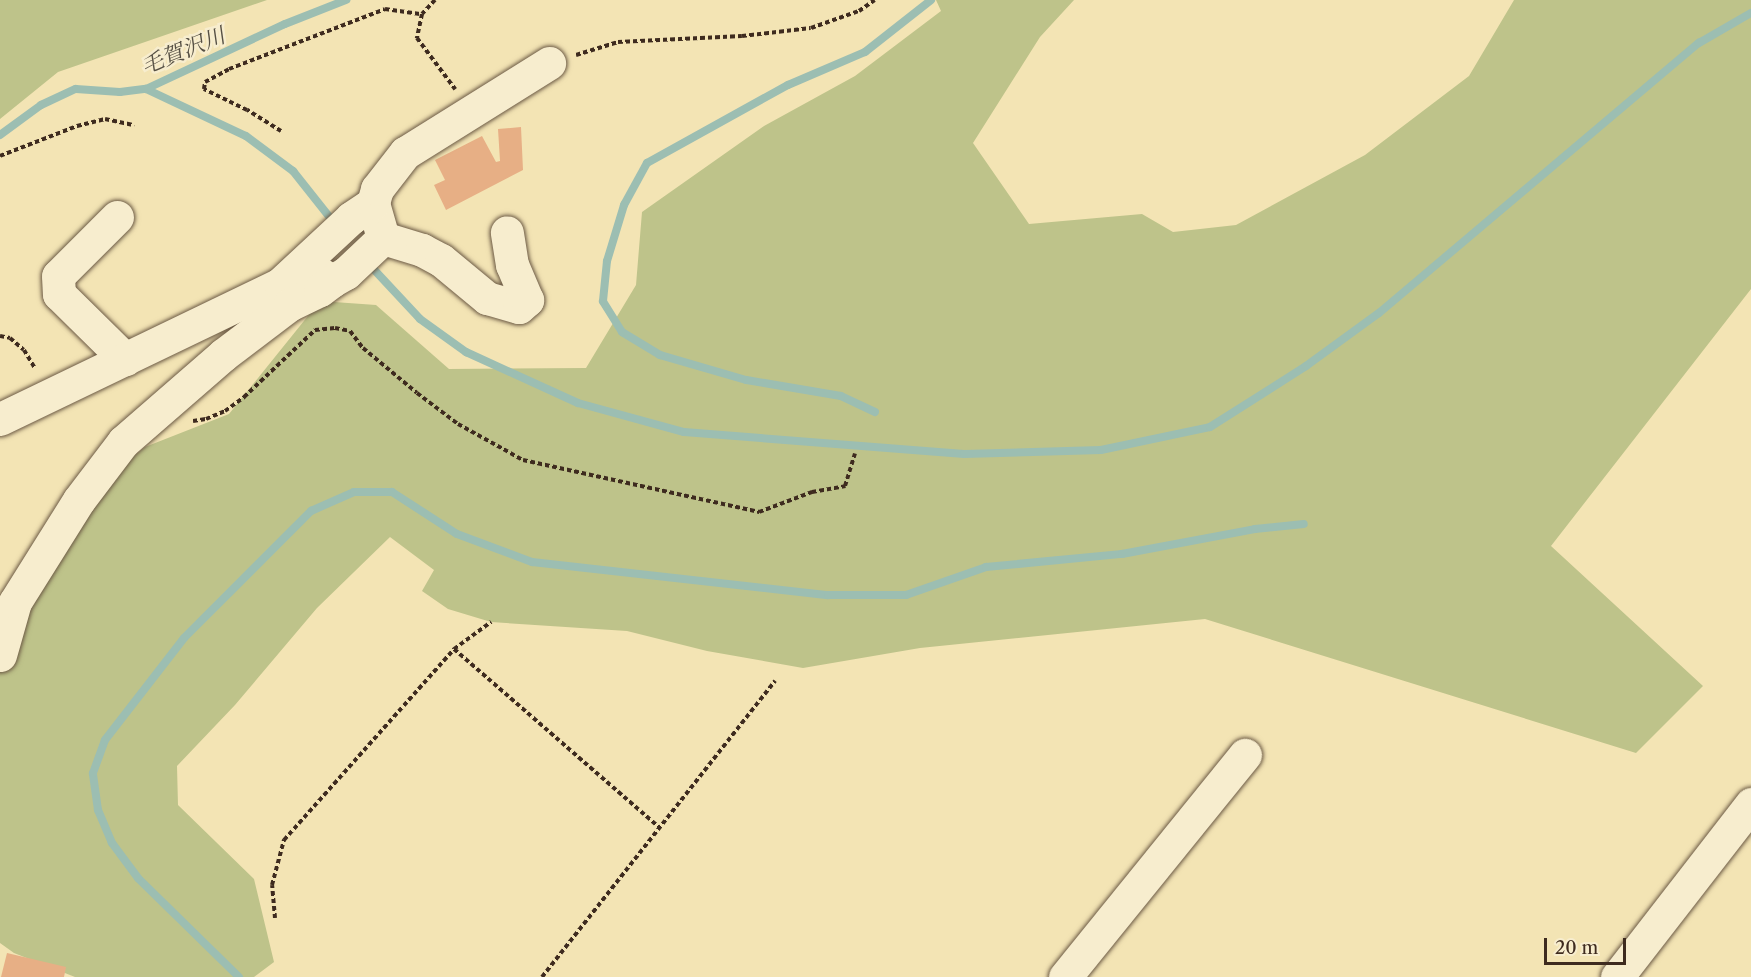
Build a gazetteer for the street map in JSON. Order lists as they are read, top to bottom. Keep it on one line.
{"water":["毛賀沢川"],"scale_bar":"20 m"}
